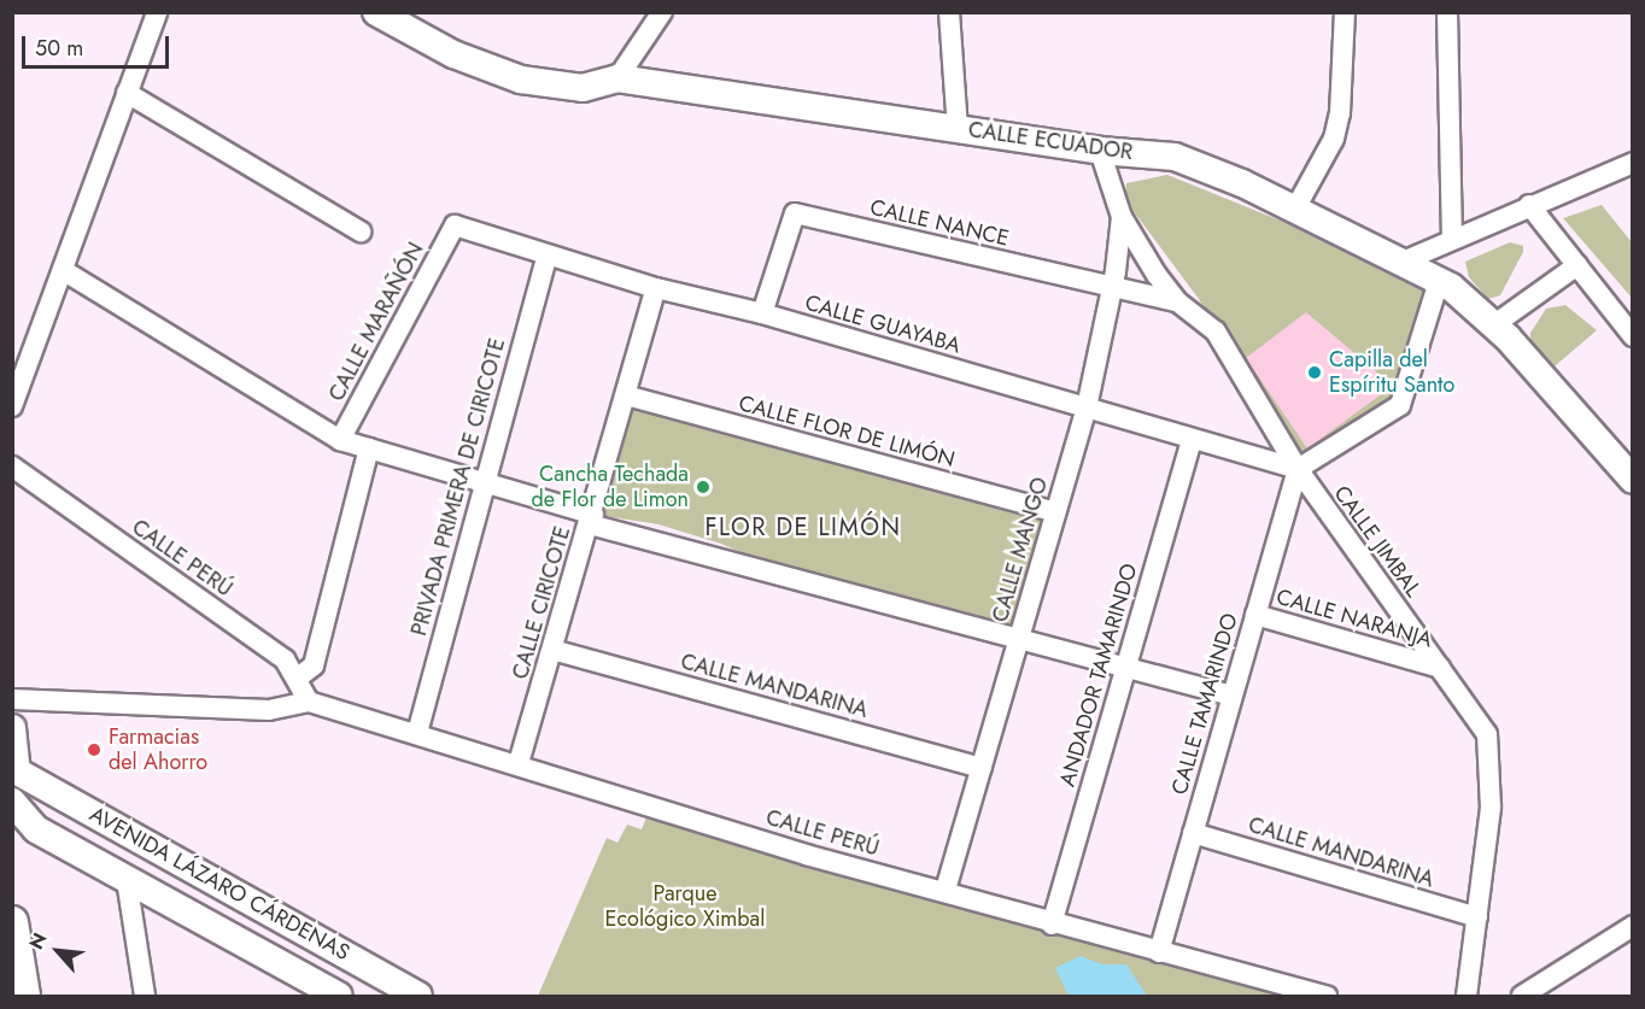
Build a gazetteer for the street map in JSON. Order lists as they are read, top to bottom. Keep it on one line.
{"streets":{"street":["CALLE ECUADOR","CALLE NANCE","CALLE MARAÑÓN","CALLE GUAYABA","CALLE FLOR DE LIMÓN","PRIVADA PRIMERA DE CIRICOTE","CALLE JIMBAL","CALLE MANGO","CALLE PERÚ","CALLE CIRICOTE","CALLE NARANJA","ANDADOR TAMARINDO","CALLE MANDARINA","CALLE TAMARINDO","AVENIDA LÁZARO CÁRDENAS"]},"crossings":[["CALLE ECUADOR","CALLE JIMBAL"],["CALLE NANCE","CALLE GUAYABA"],["CALLE NANCE","CALLE JIMBAL"],["CALLE NANCE","CALLE MANGO"],["CALLE MARAÑÓN","CALLE GUAYABA"],["CALLE GUAYABA","PRIVADA PRIMERA DE CIRICOTE"],["CALLE GUAYABA","CALLE JIMBAL"],["CALLE GUAYABA","CALLE MANGO"],["CALLE GUAYABA","CALLE CIRICOTE"],["CALLE GUAYABA","ANDADOR TAMARINDO"],["CALLE GUAYABA","CALLE TAMARINDO"],["CALLE FLOR DE LIMÓN","CALLE MANGO"],["CALLE FLOR DE LIMÓN","CALLE CIRICOTE"],["PRIVADA PRIMERA DE CIRICOTE","CALLE PERÚ"],["CALLE JIMBAL","CALLE MANGO"],["CALLE JIMBAL","CALLE NARANJA"],["CALLE JIMBAL","CALLE MANDARINA"],["CALLE JIMBAL","CALLE TAMARINDO"],["CALLE MANGO","CALLE PERÚ"],["CALLE MANGO","CALLE MANDARINA"],["CALLE PERÚ","CALLE CIRICOTE"],["CALLE PERÚ","ANDADOR TAMARINDO"],["CALLE PERÚ","CALLE TAMARINDO"],["CALLE CIRICOTE","CALLE MANDARINA"],["CALLE NARANJA","CALLE TAMARINDO"],["CALLE MANDARINA","CALLE TAMARINDO"]],"districts":["FLOR DE LIMÓN"],"parks":["Parque Ecológico Ximbal"],"places":["Capilla del Espíritu Santo","Cancha Techada de Flor de Limon","Farmacias del Ahorro"],"scale_bar":"50 m","north":"top left"}
